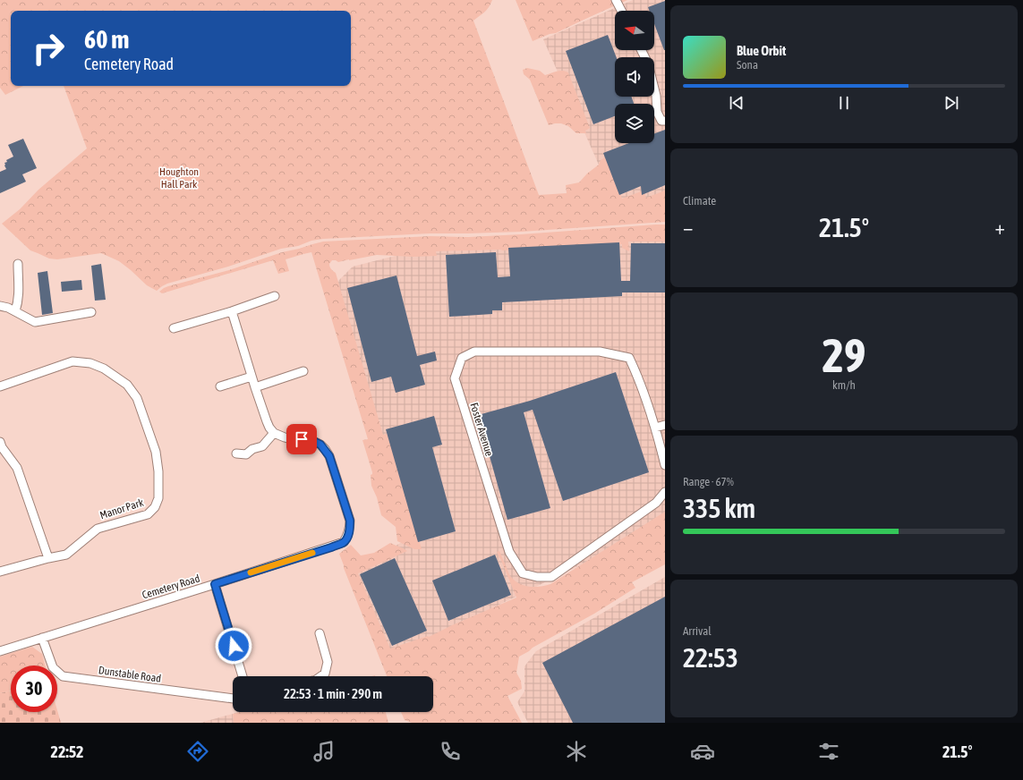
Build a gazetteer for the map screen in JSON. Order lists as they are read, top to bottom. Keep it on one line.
{"streets":{"street":["Foster Avenue","Manor Park","Cemetery Road","Dunstable Road"]},"crossings":[["Cemetery Road","Dunstable Road"]],"parks":["Houghton Hall Park"],"north":"left","page":{"turn":["60 m","Cemetery Road"],"song":["Blue Orbit","Sona"],"tile":["Climate",["29","km/h"],["Range · 67%","335 km"],["Arrival","22:53"]],"heat":["−","21.5°","+"],"limit":"30","trip":"22:53 · 1 min · 290 m","tabs":["22:52","21.5°"]}}
